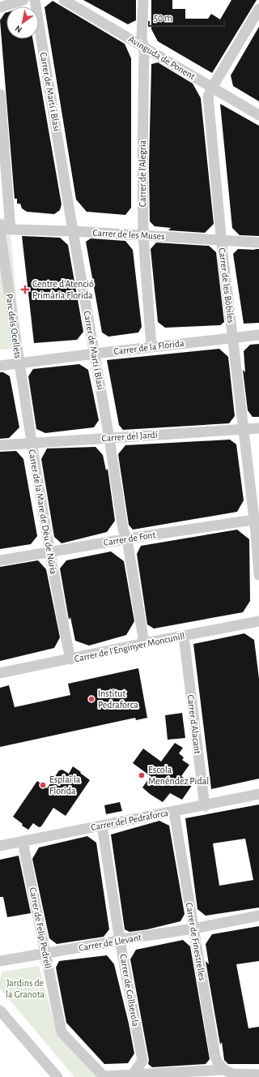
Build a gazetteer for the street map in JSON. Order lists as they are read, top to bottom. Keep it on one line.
{"streets":{"street":["Avinguda de Ponent","Carrer de Martí i Blasi","Carrer de l'Alegria","Carrer de les Muses","Carrer de les Bòbiles","Parc dels Ocellets","Carrer de la Florida","Carrer del Jardí","Carrer de la Mare de Déu de Núria","Carrer de Font","Carrer de l'Enginyer Moncunill","Carrer d'Alacant","Carrer del Pedraforca","Carrer de Felip Pedrell","Carrer de Finestrelles","Carrer de Llevant","Carrer de Collserola"]},"crossings":[["Avinguda de Ponent","Carrer de l'Alegria"],["Avinguda de Ponent","Carrer de les Bòbiles"],["Carrer de Martí i Blasi","Carrer de les Muses"],["Carrer de Martí i Blasi","Carrer de la Florida"],["Carrer de Martí i Blasi","Carrer del Jardí"],["Carrer de Martí i Blasi","Carrer de Font"],["Carrer de Martí i Blasi","Carrer de l'Enginyer Moncunill"],["Carrer de l'Alegria","Carrer de les Muses"],["Carrer de l'Alegria","Carrer de la Florida"],["Carrer de les Muses","Carrer de les Bòbiles"],["Carrer de les Bòbiles","Carrer de la Florida"],["Carrer de les Bòbiles","Carrer del Jardí"],["Carrer de les Bòbiles","Carrer de Font"],["Parc dels Ocellets","Carrer de la Florida"],["Parc dels Ocellets","Carrer de la Mare de Déu de Núria"],["Carrer de la Florida","Carrer de la Mare de Déu de Núria"],["Carrer del Jardí","Carrer de la Mare de Déu de Núria"],["Carrer de la Mare de Déu de Núria","Carrer de Font"],["Carrer de la Mare de Déu de Núria","Carrer de l'Enginyer Moncunill"],["Carrer d'Alacant","Carrer del Pedraforca"],["Carrer del Pedraforca","Carrer de Felip Pedrell"],["Carrer del Pedraforca","Carrer de Finestrelles"],["Carrer del Pedraforca","Carrer de Collserola"],["Carrer de Felip Pedrell","Carrer de Llevant"],["Carrer de Felip Pedrell","Carrer de Collserola"],["Carrer de Finestrelles","Carrer de Llevant"],["Carrer de Llevant","Carrer de Collserola"]],"parks":["Jardins de la Granota"],"places":{"health":["Centre d'Atenció Primària Florida"],"other":["Institut Pedraforca","Escola Menéndez Pidal","Esplai la Florida"]},"scale_bar":"50 m","north":"bottom left"}
